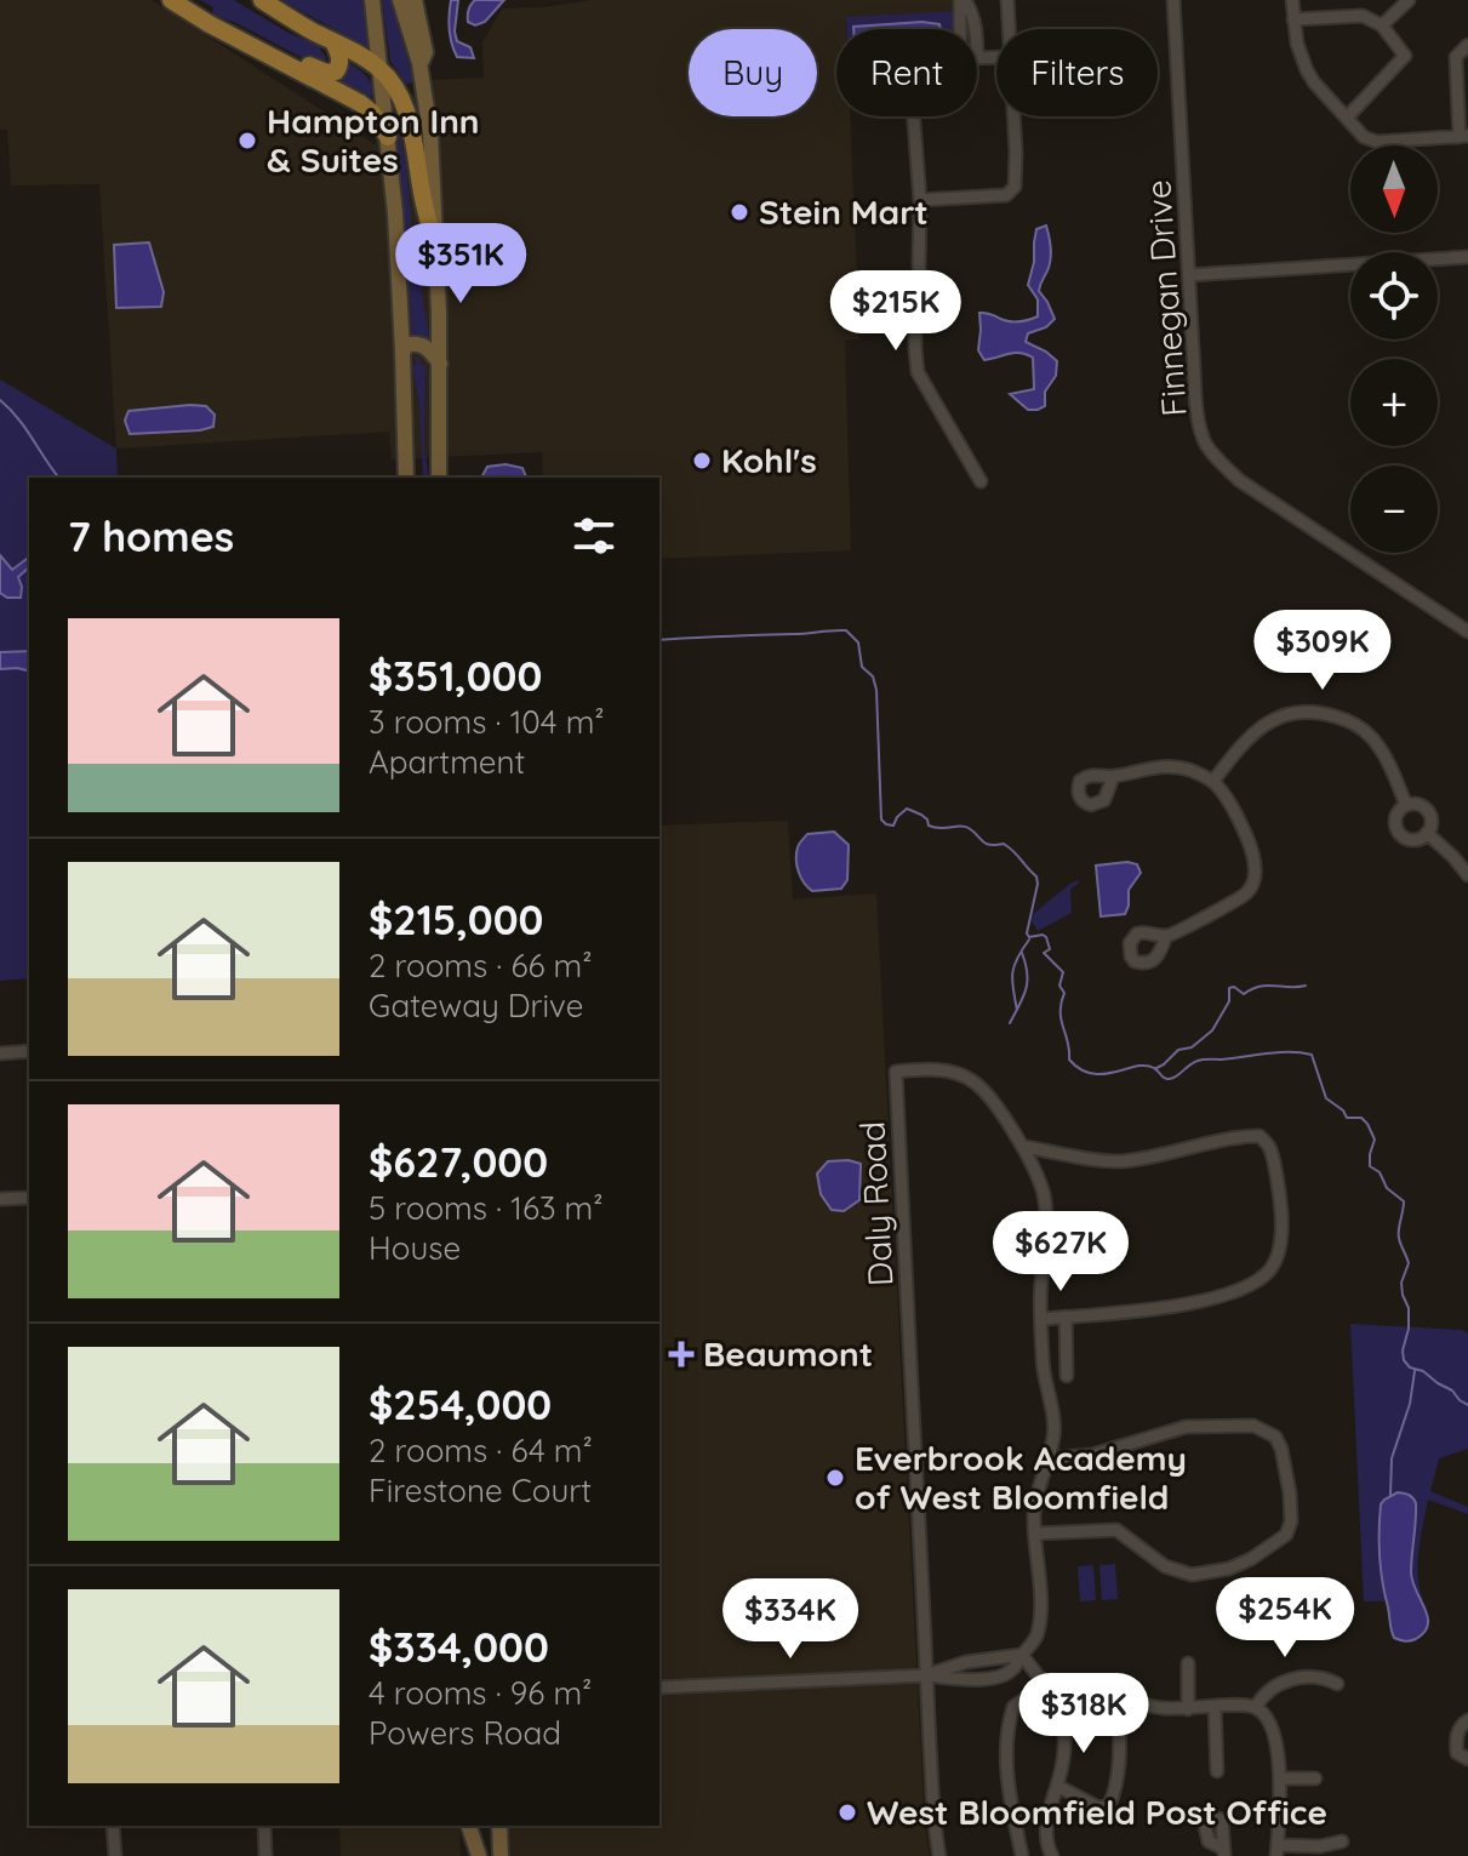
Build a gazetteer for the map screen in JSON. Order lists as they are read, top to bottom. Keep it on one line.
{"streets":{"street":["Finnegan Drive","Daly Road"]},"places":{"other":["Hampton Inn & Suites","Stein Mart","Kohl's","Everbrook Academy of West Bloomfield","West Bloomfield Post Office"],"health":["Beaumont"]},"north":"bottom","page":{"chip":["Buy","Rent","Filters"],"map_buttons":["+","−"],"price":["$351K","$215K","$309K","$627K","$254K","$334K","$318K"],"heading":"7 homes","list":[{"name":"$351,000","note":"3 rooms · 104 m² · Apartment"},{"name":"$215,000","note":"2 rooms · 66 m² · Gateway Drive"},{"name":"$627,000","note":"5 rooms · 163 m² · House"},{"name":"$254,000","note":"2 rooms · 64 m² · Firestone Court"},{"name":"$334,000","note":"4 rooms · 96 m² · Powers Road"}]}}
